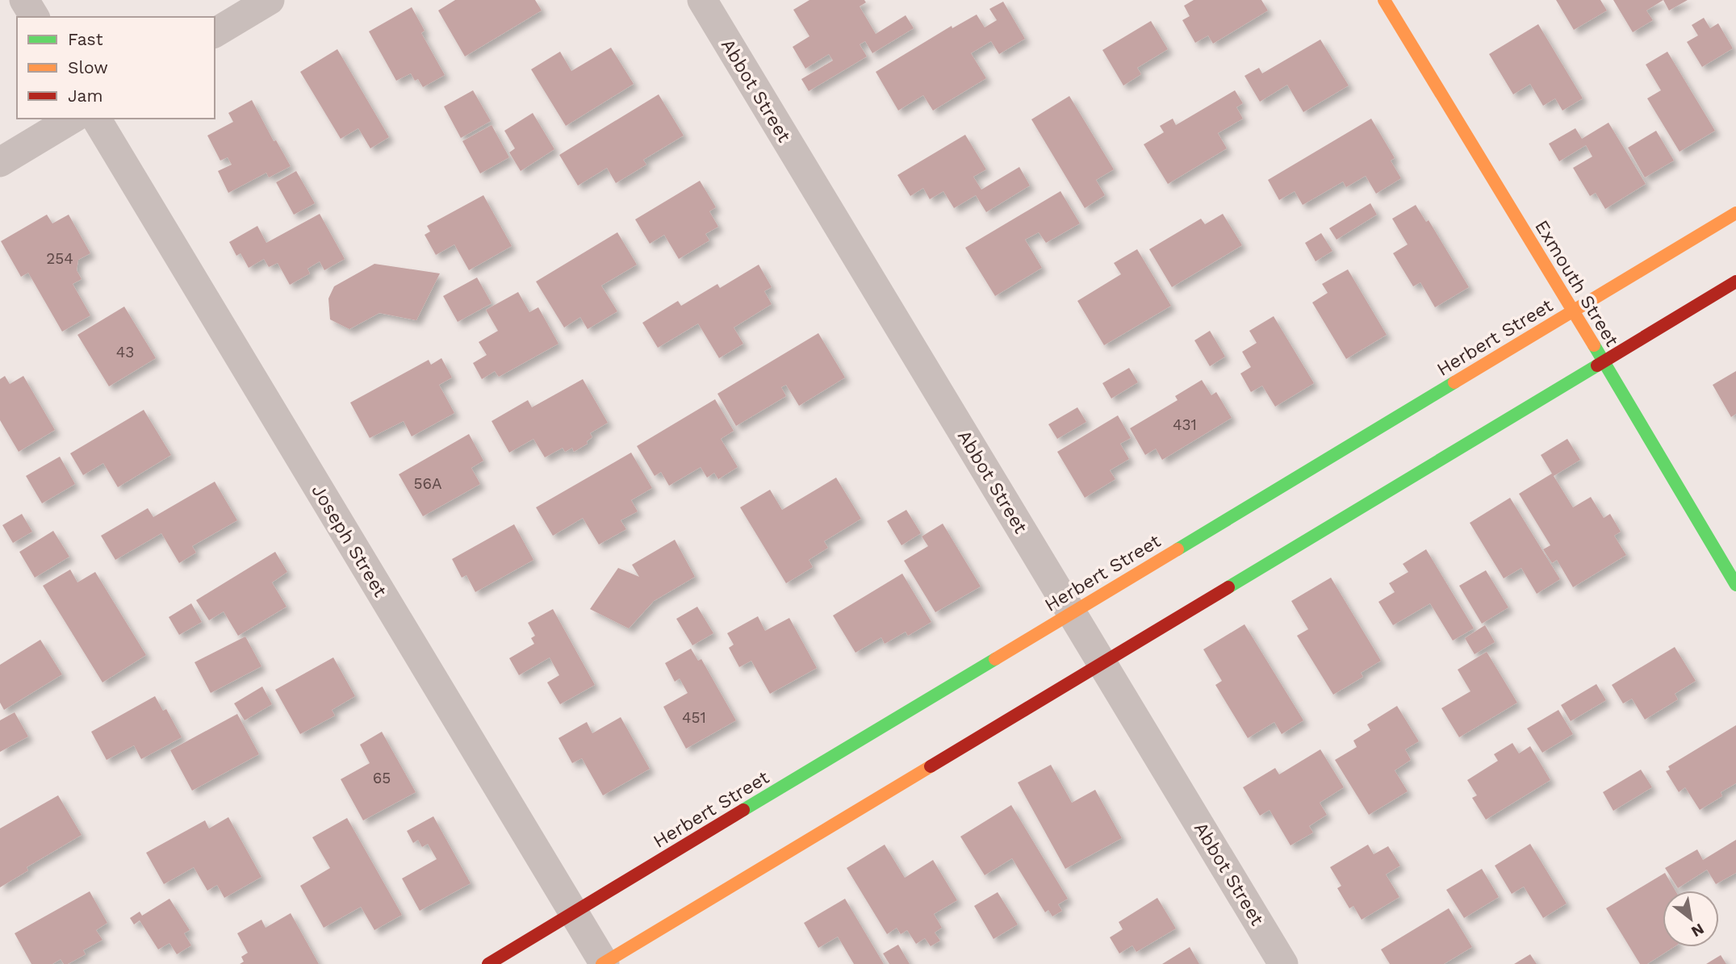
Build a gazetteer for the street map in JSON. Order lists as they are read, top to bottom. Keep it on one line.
{"streets":{"street":["Abbot Street","Exmouth Street","Herbert Street","Joseph Street"]},"crossings":[["Abbot Street","Herbert Street"],["Exmouth Street","Herbert Street"],["Herbert Street","Joseph Street"]],"house_numbers":["254","43","431","56A","451","65"],"legend":["Fast","Slow","Jam"],"north":"bottom right"}
